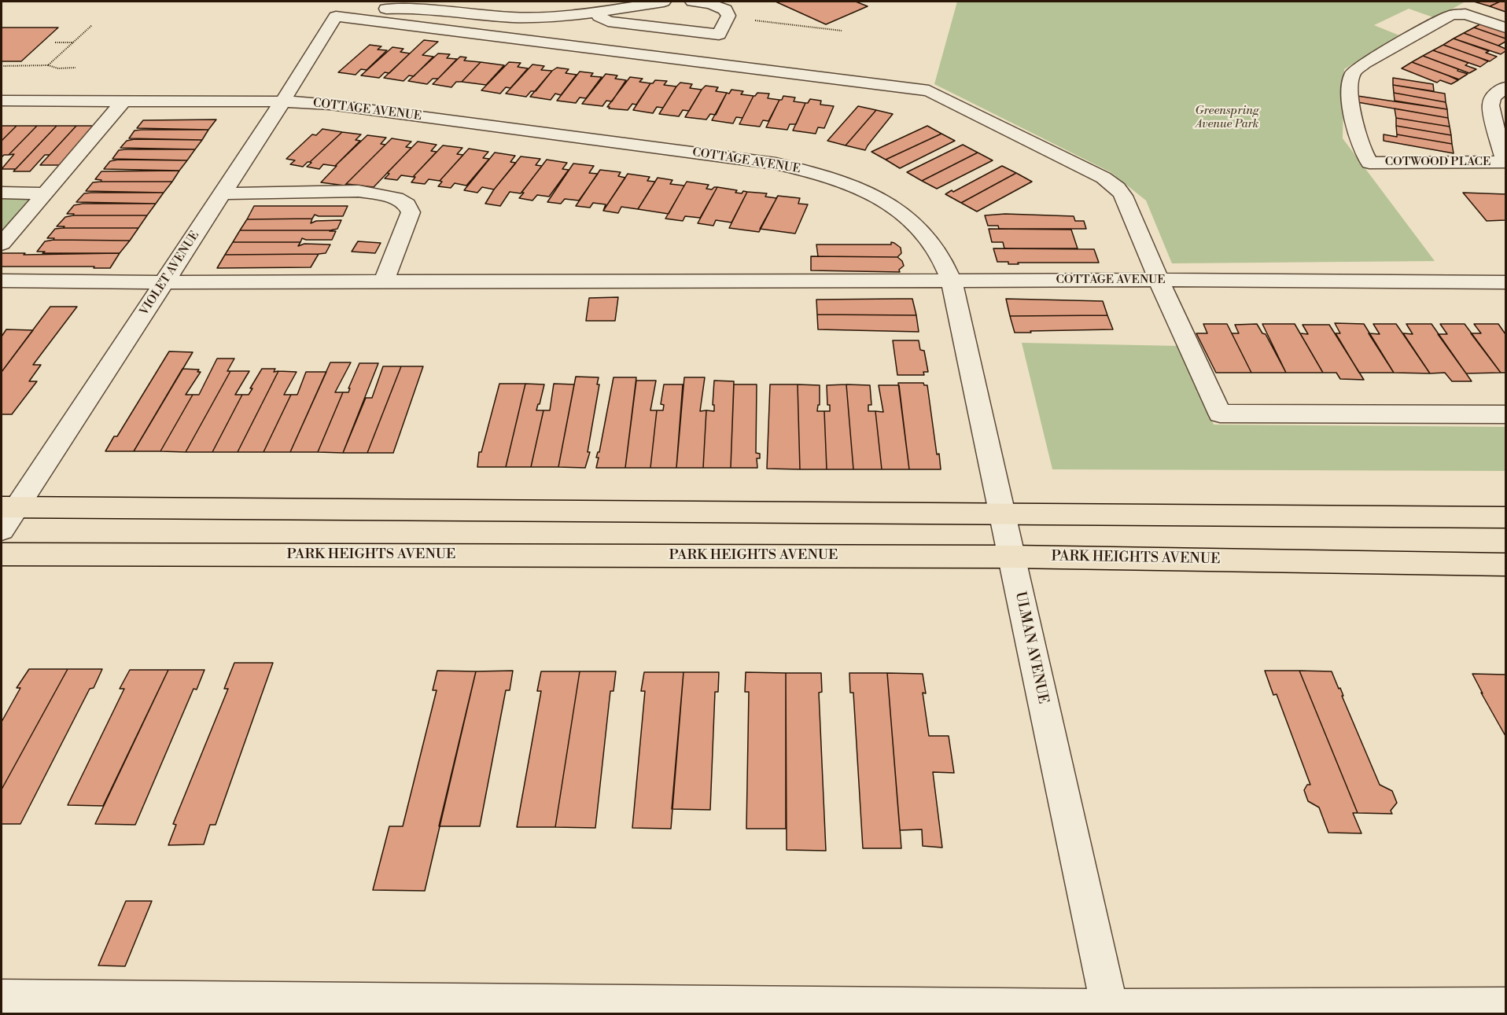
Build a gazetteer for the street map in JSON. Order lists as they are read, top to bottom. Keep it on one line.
{"streets":{"main road":["PARK HEIGHTS AVENUE"],"street":["COTTAGE AVENUE","COTWOOD PLACE","VIOLET AVENUE","ULMAN AVENUE"]},"crossings":[["COTTAGE AVENUE","VIOLET AVENUE"],["COTTAGE AVENUE","ULMAN AVENUE"],["PARK HEIGHTS AVENUE","ULMAN AVENUE"]],"parks":["Greenspring Avenue Park"]}
